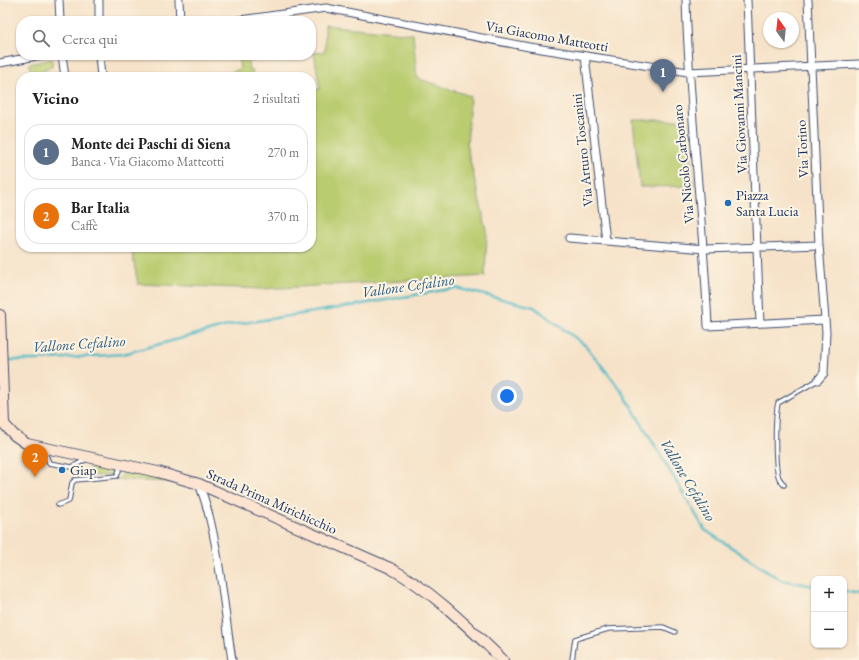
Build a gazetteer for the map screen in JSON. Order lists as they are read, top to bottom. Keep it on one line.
{"streets":{"main road":["Strada Prima Mirichicchio"],"street":["Via Giacomo Matteotti","Via Giovanni Mancini","Via Torino","Via Arturo Toscanini","Via Nicolò Carbonaro"]},"crossings":[["Via Giacomo Matteotti","Via Giovanni Mancini"],["Via Giacomo Matteotti","Via Torino"],["Via Giacomo Matteotti","Via Arturo Toscanini"],["Via Giacomo Matteotti","Via Nicolò Carbonaro"],["Via Giovanni Mancini","Via Nicolò Carbonaro"]],"water":["Vallone Cefalino"],"places":["Piazza Santa Lucia","Giap"],"north":"top","page":{"search":"Cerca qui","pins":["1","2"],"heading":["Vicino","2 risultati"],"list":[{"mark":"1","name":"Monte dei Paschi di Siena","note":"Banca · Via Giacomo Matteotti","value":"270 m"},{"mark":"2","name":"Bar Italia","note":"Caffè","value":"370 m"}],"map_buttons":["+","−"]}}
